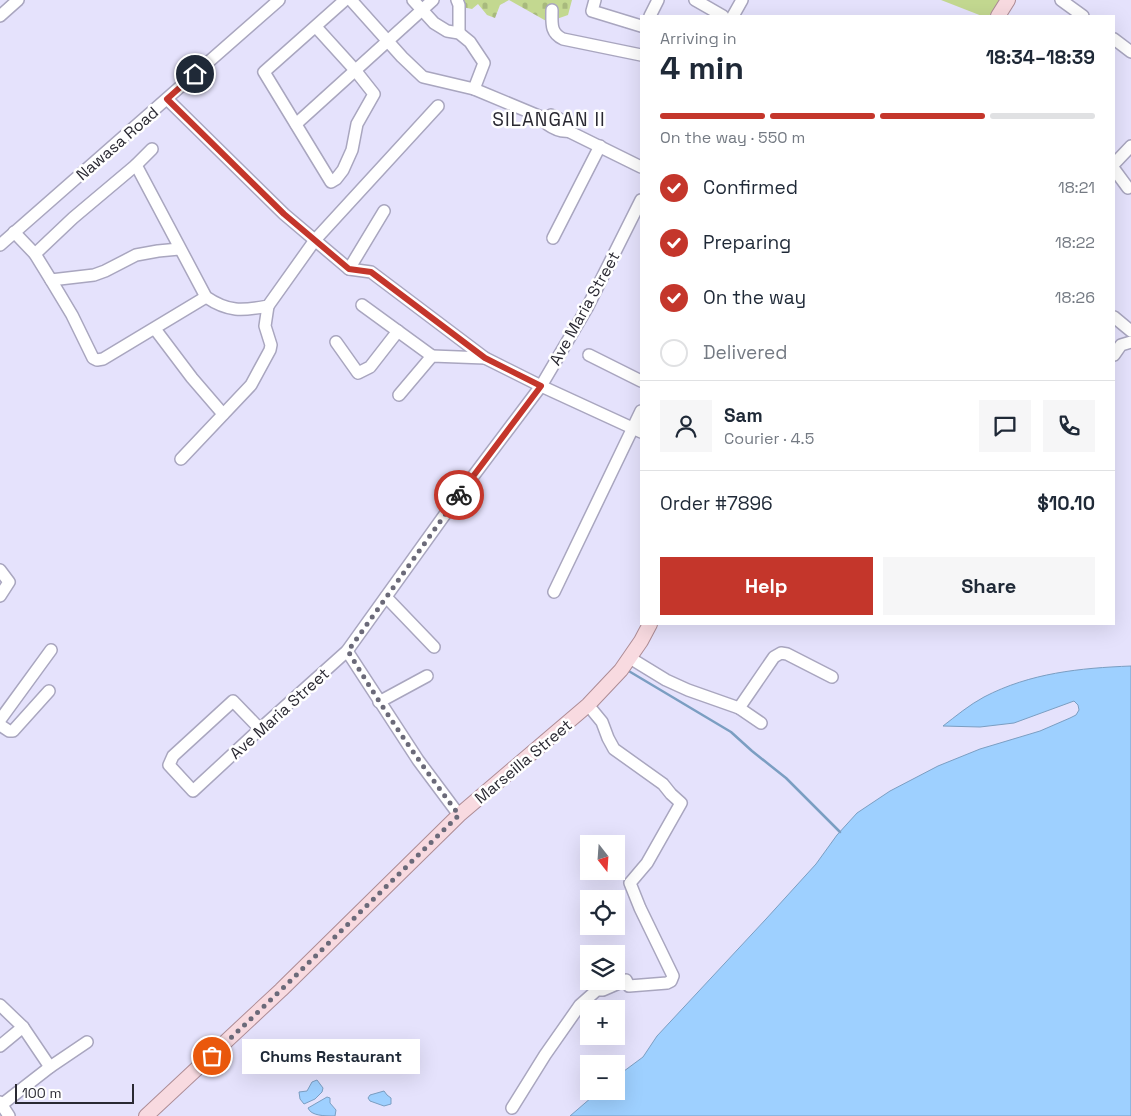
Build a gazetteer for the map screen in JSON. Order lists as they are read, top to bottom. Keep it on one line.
{"streets":{"main road":["Marseilla Street"],"street":["Nawasa Road","Ave Maria Street"]},"districts":["SILANGAN II"],"places":["Chums Restaurant"],"scale_bar":"100 m","north":"bottom","page":{"heading":["4 min","Arriving in","18:34–18:39"],"panel":["Sam","Courier · 4.5","Order #7896","$10.10"],"bar":"On the way · 550 m","list":[["Confirmed","18:21"],["Preparing","18:22"],["On the way","18:26"],"Delivered"],"buttons":["Help","Share"],"map_buttons":["+","−"],"bubble":"Chums Restaurant","scale":"100 m"}}
